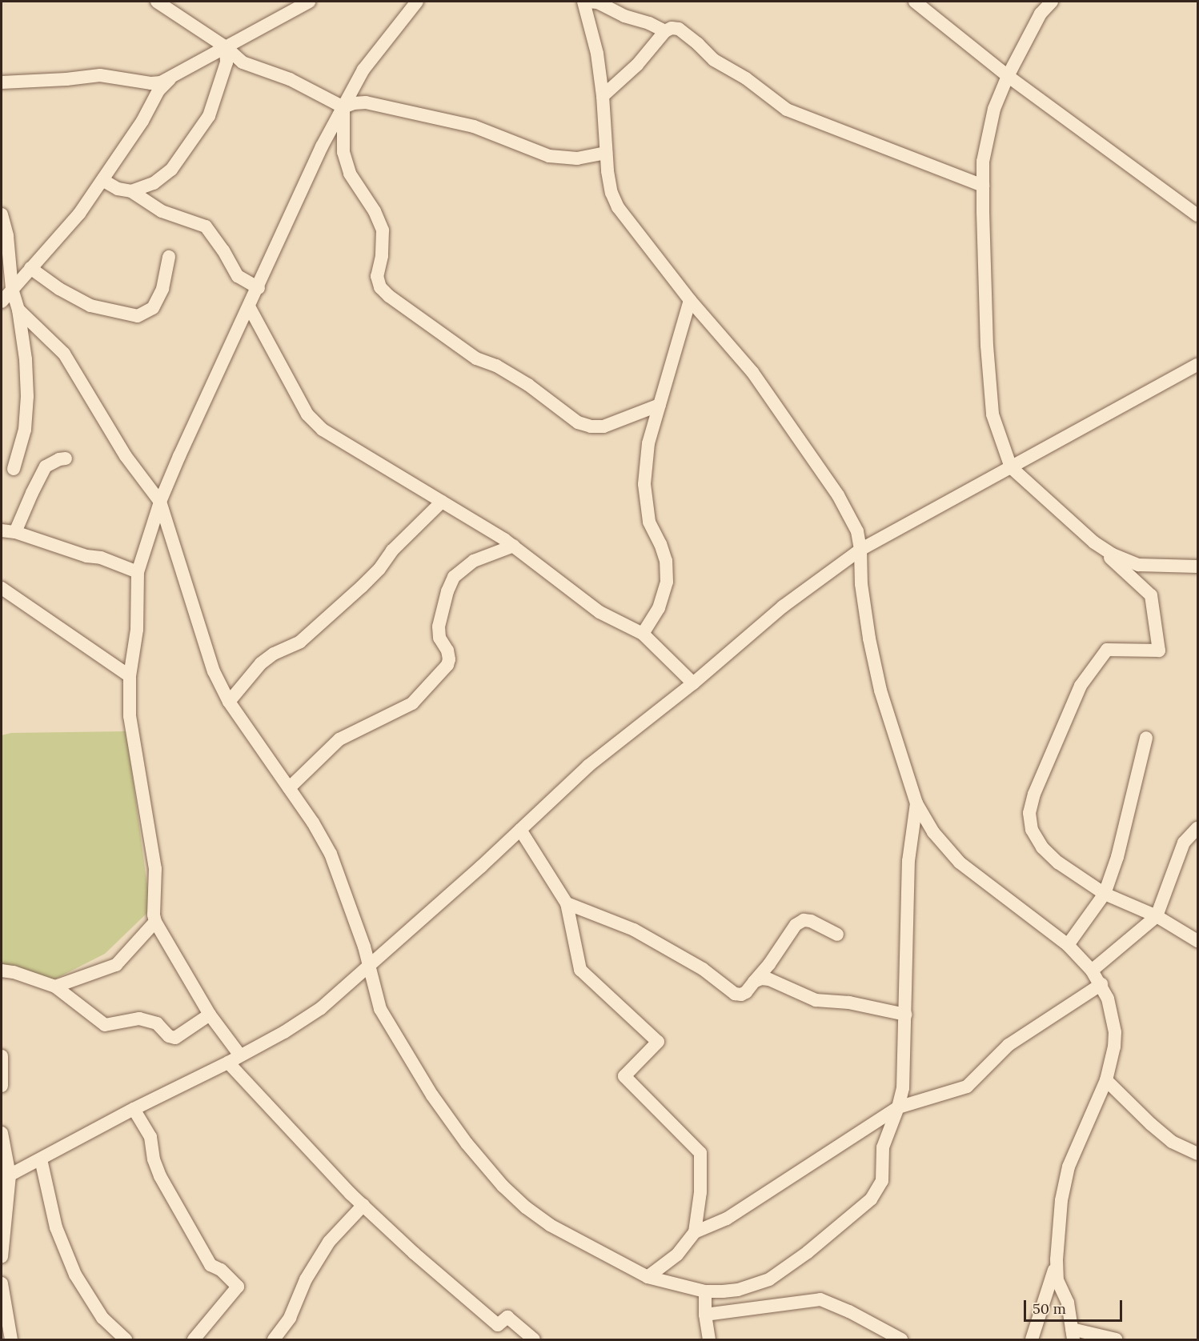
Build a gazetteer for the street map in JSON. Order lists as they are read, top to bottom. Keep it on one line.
{"scale_bar":"50 m"}
